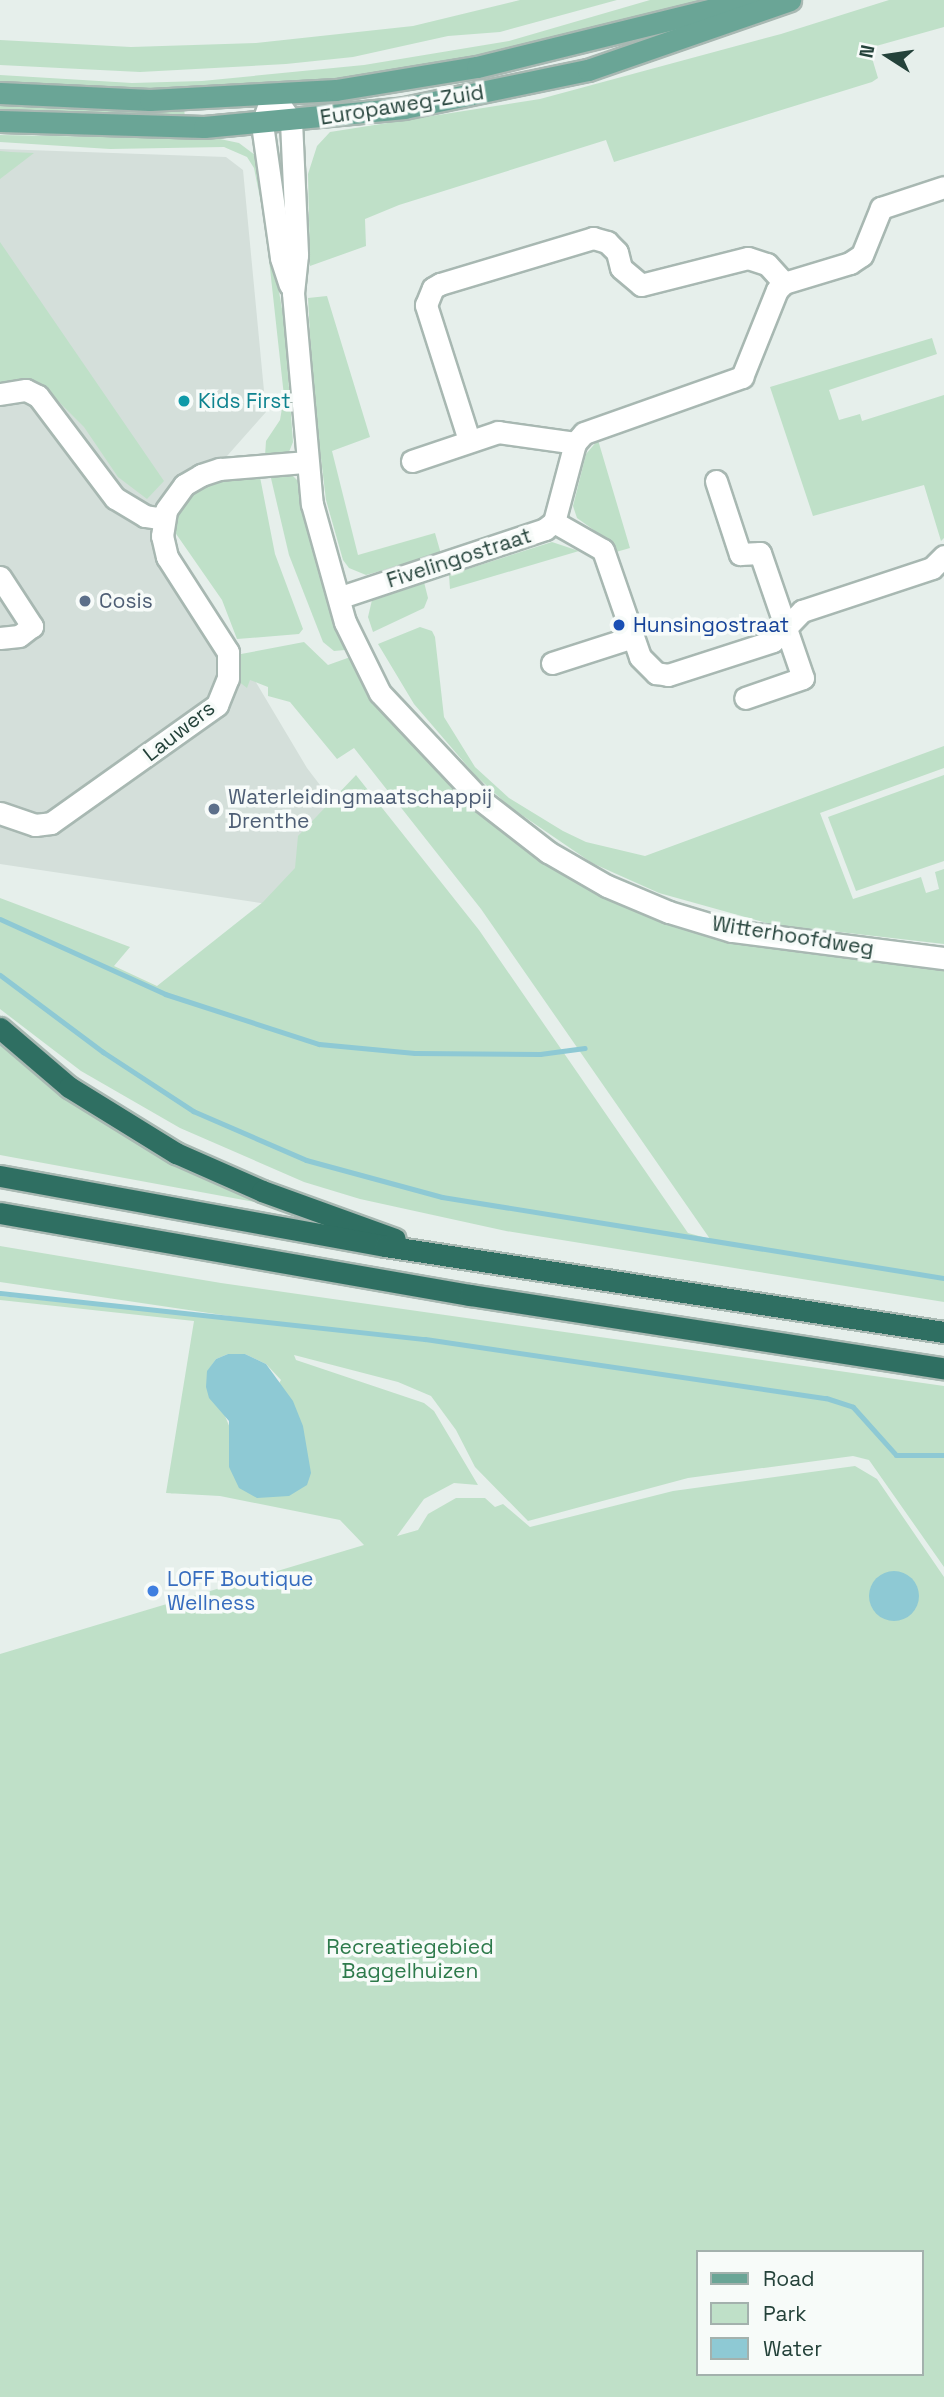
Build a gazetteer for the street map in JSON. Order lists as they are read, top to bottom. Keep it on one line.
{"streets":{"main road":["Europaweg-Zuid"],"street":["Fivelingostraat","Lauwers","Witterhoofdweg"]},"crossings":[["Europaweg-Zuid","Witterhoofdweg"],["Fivelingostraat","Witterhoofdweg"]],"parks":["Recreatiegebied Baggelhuizen"],"places":["Kids First","Cosis","Hunsingostraat","Waterleidingmaatschappij Drenthe","LOFF Boutique Wellness"],"legend":["Road","Park","Water"],"north":"left"}
